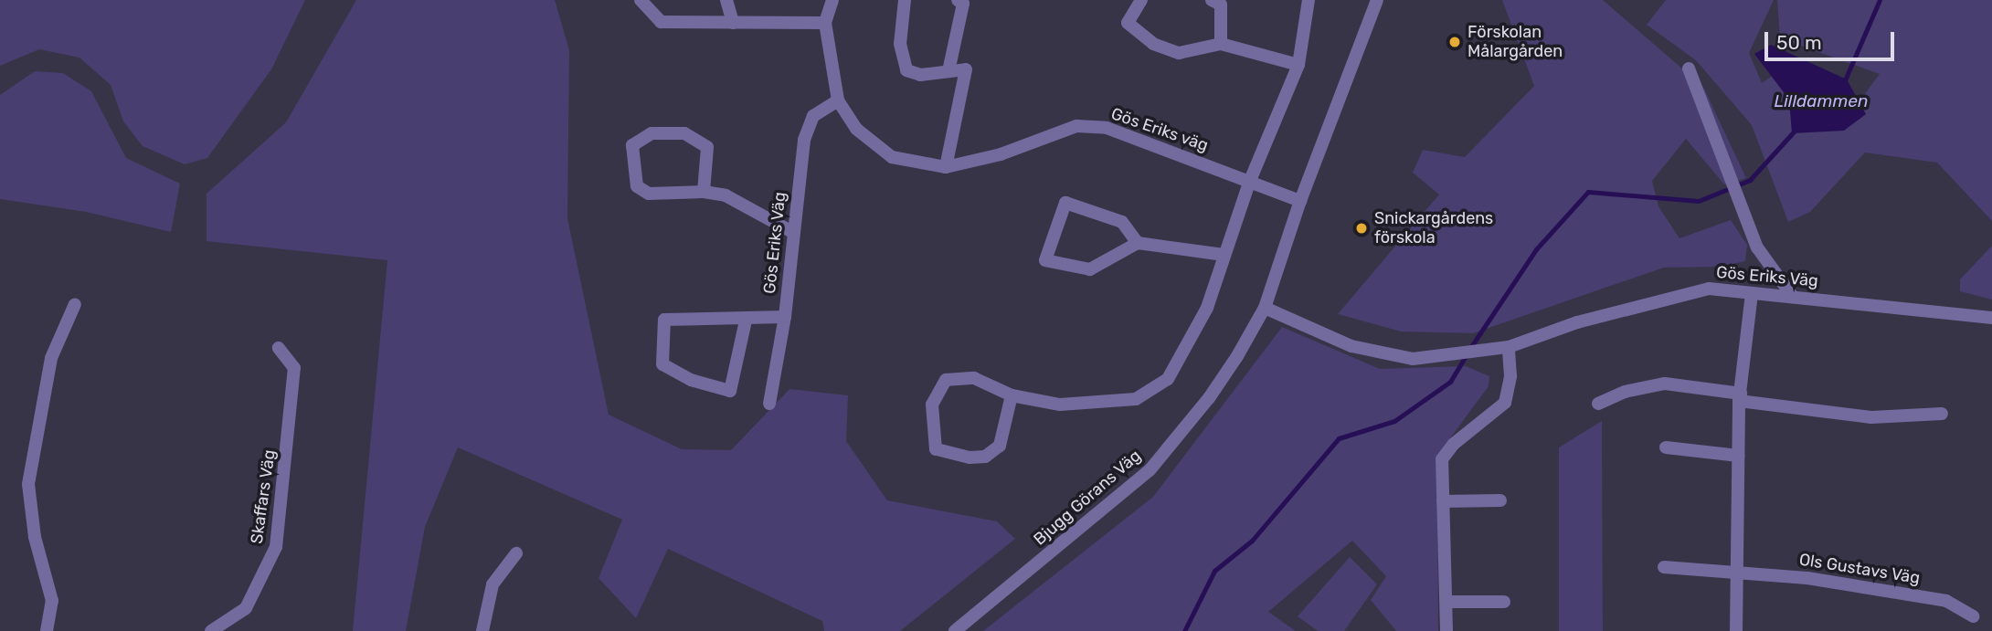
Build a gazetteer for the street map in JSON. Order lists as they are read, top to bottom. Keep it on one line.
{"streets":{"street":["Gös Eriks väg","Gös Eriks Väg","Skaffars Väg","Bjugg Görans Väg","Ols Gustavs Väg"]},"crossings":[["Gös Eriks väg","Gös Eriks Väg"],["Gös Eriks Väg","Bjugg Görans Väg"]],"water":["Lilldammen"],"places":["Förskolan Målargården","Snickargårdens förskola"],"scale_bar":"50 m"}
